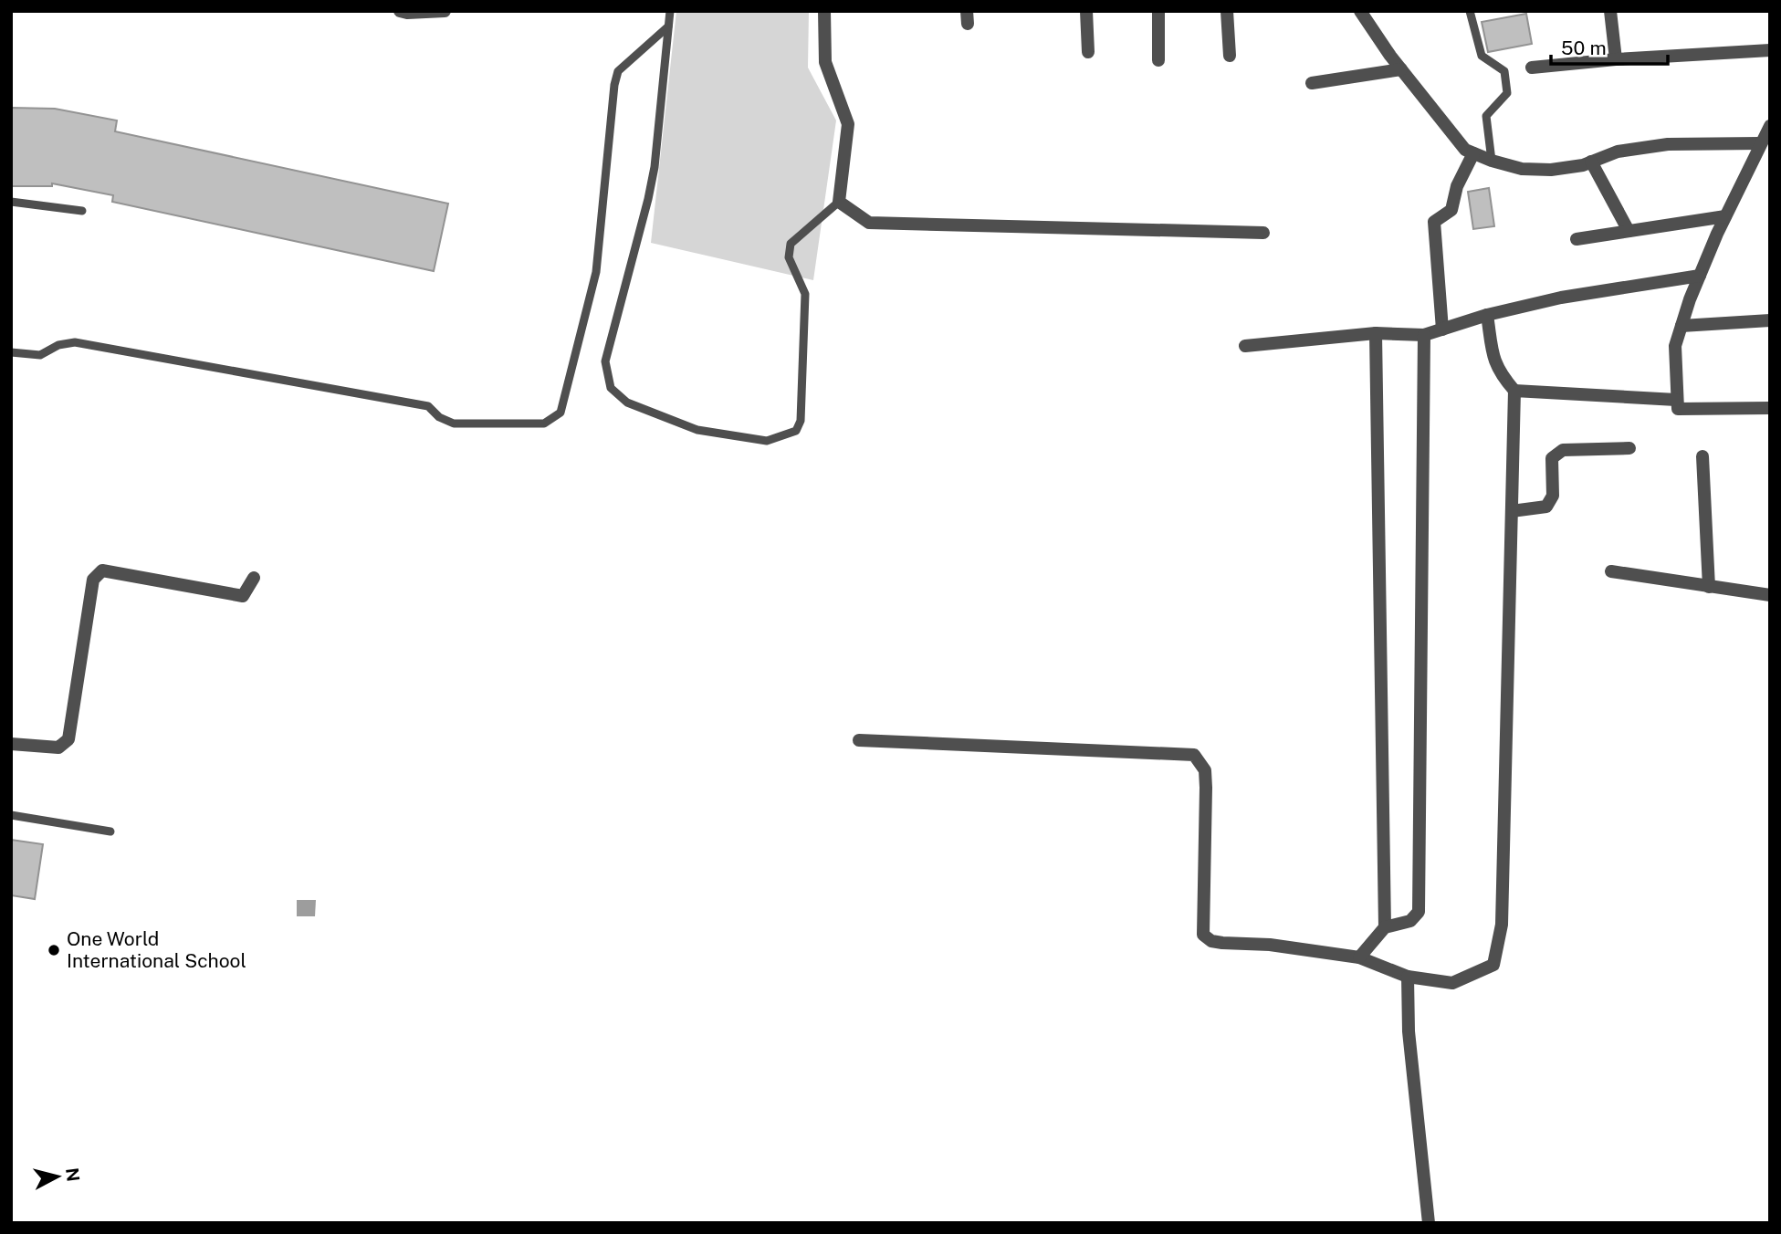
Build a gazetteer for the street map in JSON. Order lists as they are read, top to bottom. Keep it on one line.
{"places":["One World International School"],"scale_bar":"50 m","north":"right"}
